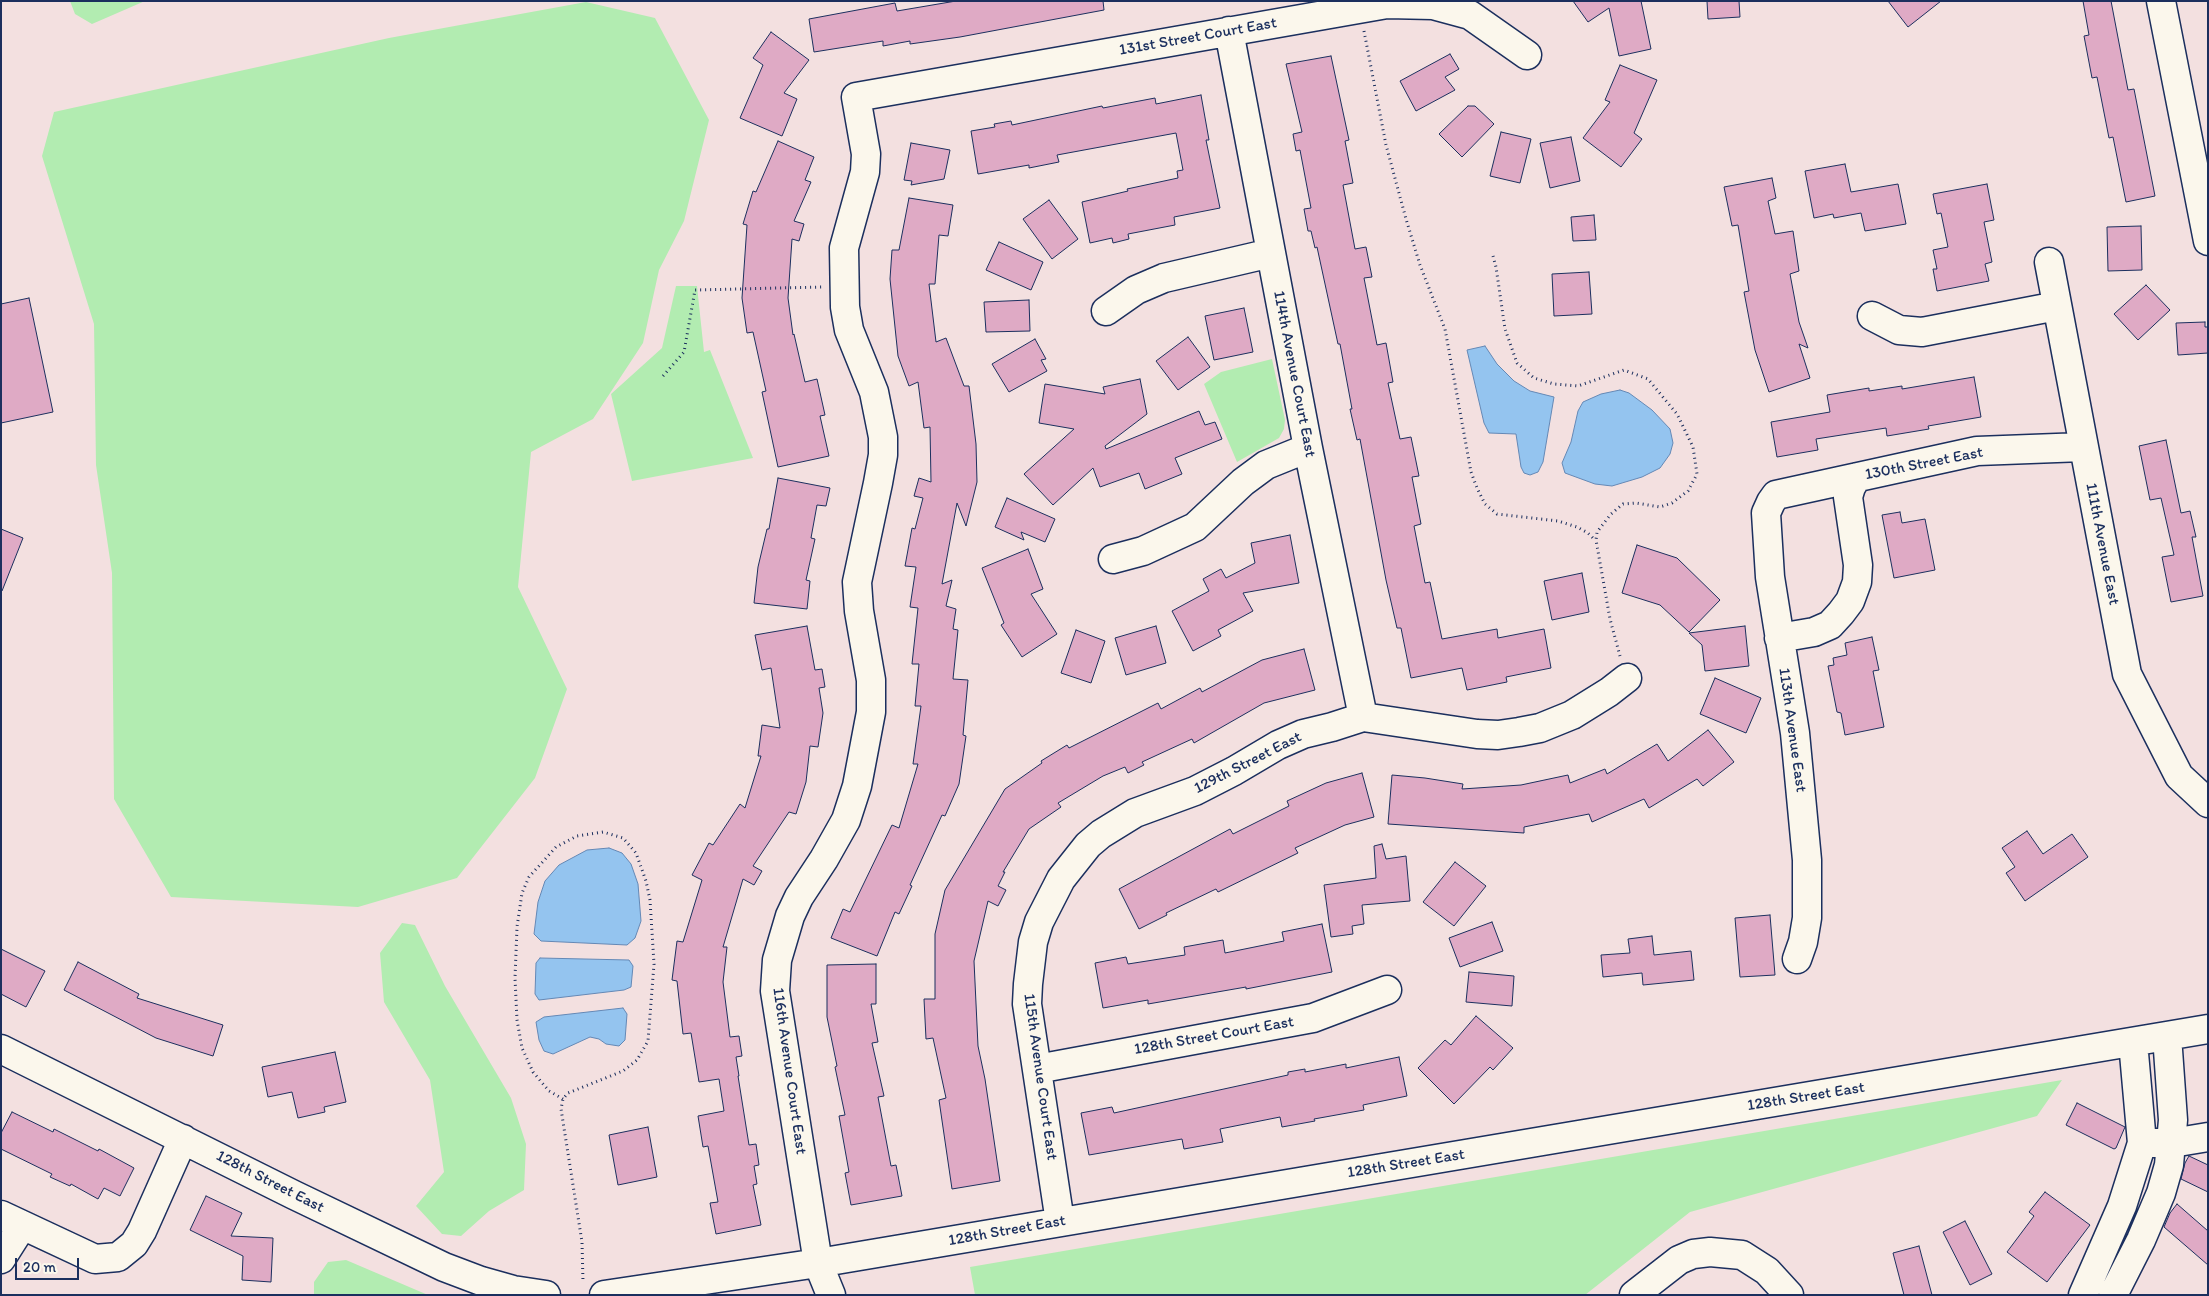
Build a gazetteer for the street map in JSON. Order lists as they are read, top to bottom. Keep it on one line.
{"streets":{"street":["131st Street Court East","114th Avenue Court East","130th Street East","111th Avenue East","113th Avenue East","129th Street East","128th Street Court East","116th Avenue Court East","115th Avenue Court East","128th Street East"]},"crossings":[["131st Street Court East","114th Avenue Court East"],["131st Street Court East","116th Avenue Court East"],["114th Avenue Court East","129th Street East"],["130th Street East","111th Avenue East"],["130th Street East","113th Avenue East"],["129th Street East","115th Avenue Court East"],["128th Street Court East","115th Avenue Court East"],["116th Avenue Court East","128th Street East"],["115th Avenue Court East","128th Street East"]],"scale_bar":"20 m"}
